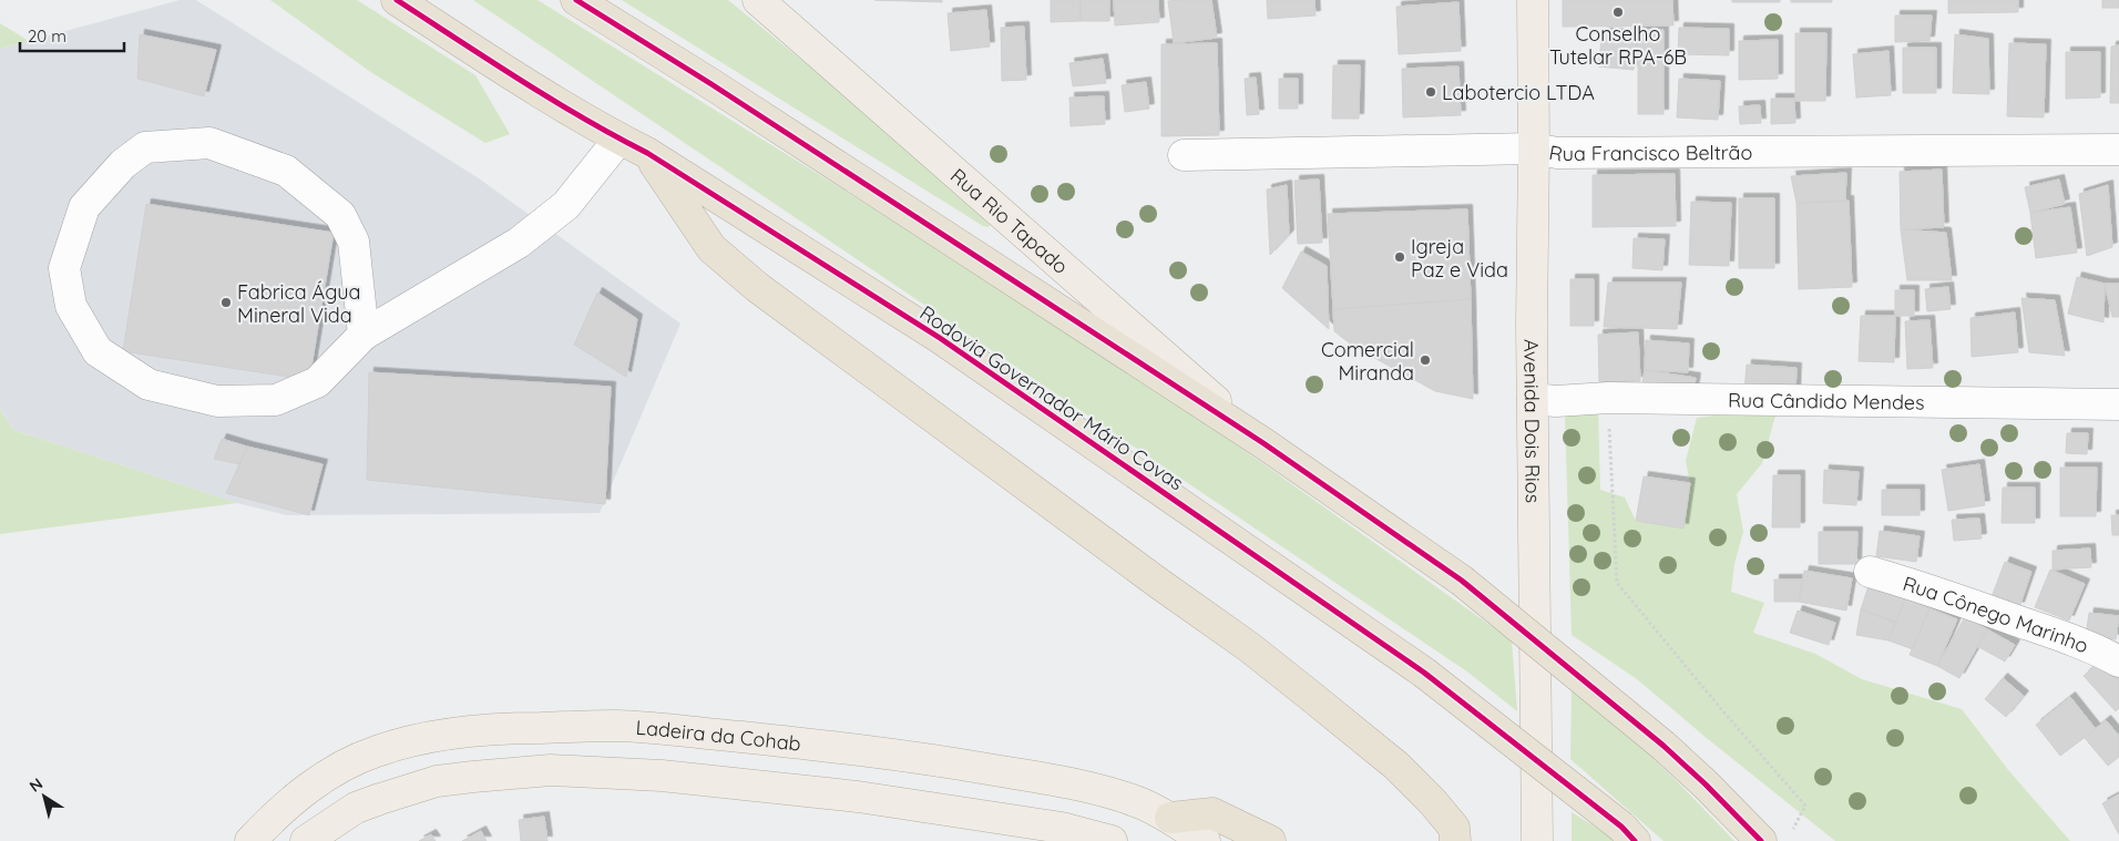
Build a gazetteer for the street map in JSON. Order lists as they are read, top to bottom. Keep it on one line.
{"streets":{"highway":["Rodovia Governador Mário Covas"],"main road":["Rua Rio Tapado","Avenida Dois Rios","Ladeira da Cohab"],"street":["Rua Francisco Beltrão","Rua Cândido Mendes","Rua Cônego Marinho"]},"crossings":[["Rua Francisco Beltrão","Avenida Dois Rios"],["Rua Cândido Mendes","Avenida Dois Rios"]],"places":["Conselho Tutelar RPA-6B","Labotercio LTDA","Igreja Paz e Vida","Fabrica Água Mineral Vida","Comercial Miranda"],"scale_bar":"20 m","north":"top left"}
